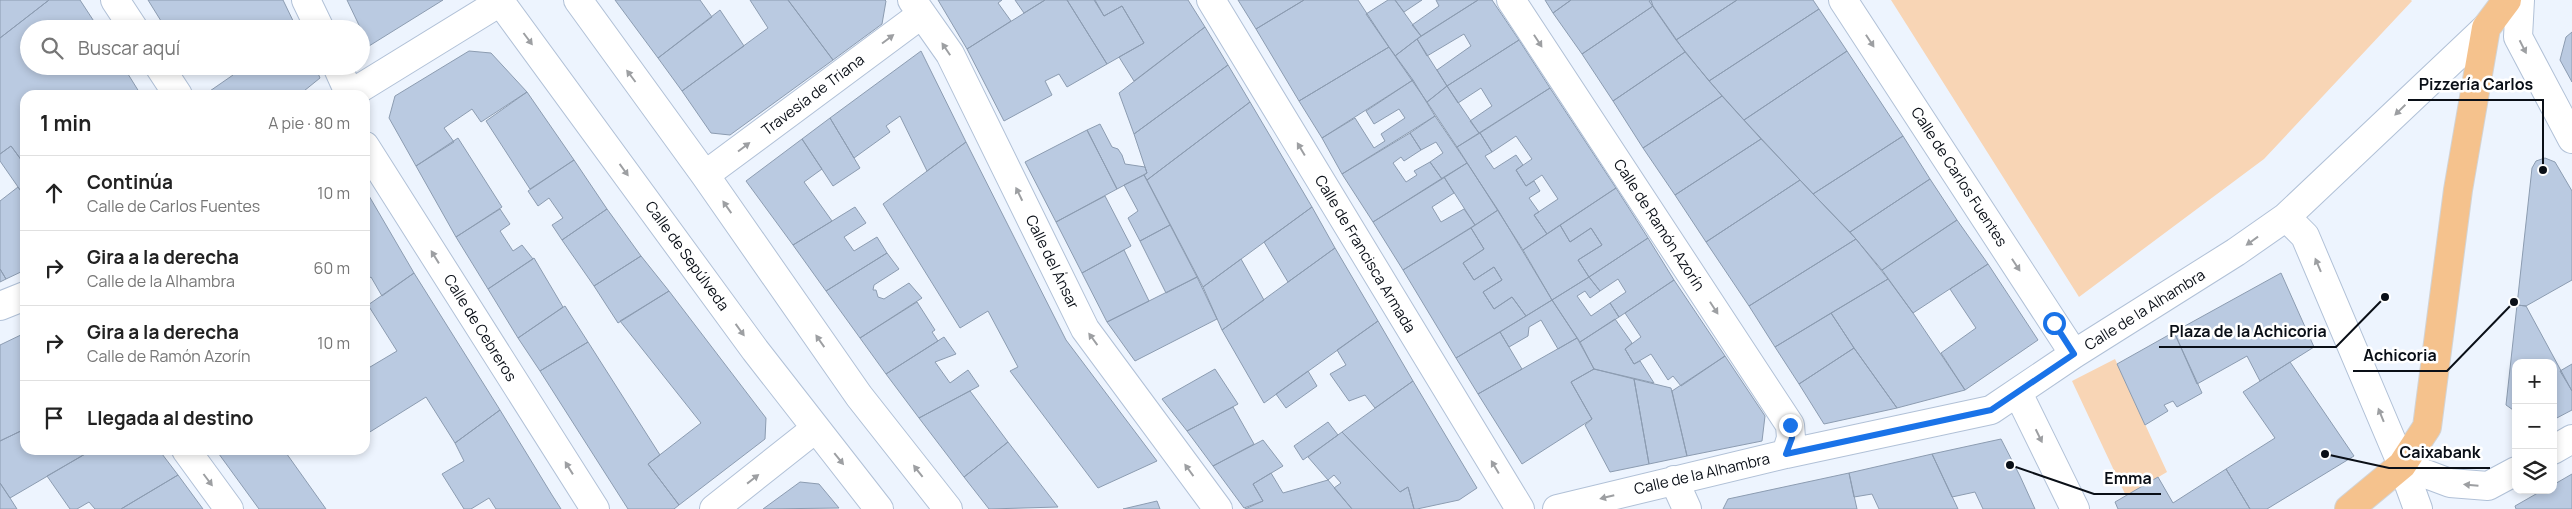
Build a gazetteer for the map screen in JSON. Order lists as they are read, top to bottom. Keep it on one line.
{"streets":{"main road":["Calle de la Alhambra"],"street":["Travesía de Triana","Calle de Carlos Fuentes","Calle de Ramón Azorín","Calle de Francisca Armada","Calle de Sepúlveda","Calle del Ánsar","Calle de Cebreros"]},"crossings":[["Travesía de Triana","Calle del Ánsar"],["Calle de Carlos Fuentes","Calle de la Alhambra"],["Calle de Ramón Azorín","Calle de la Alhambra"]],"one_way":["Travesía de Triana","Calle de Carlos Fuentes","Calle de Ramón Azorín","Calle de Francisca Armada","Calle de la Alhambra","Calle de Cebreros"],"places":["Pizzería Carlos","Plaza de la Achicoria","Achicoria","Caixabank","Emma"],"page":{"search":"Buscar aquí","heading":["1 min","A pie · 80 m"],"list":[["Continúa","Calle de Carlos Fuentes","10 m"],["Gira a la derecha","Calle de la Alhambra","60 m"],["Gira a la derecha","Calle de Ramón Azorín","10 m"],"Llegada al destino"],"map_buttons":["+","−"]}}
